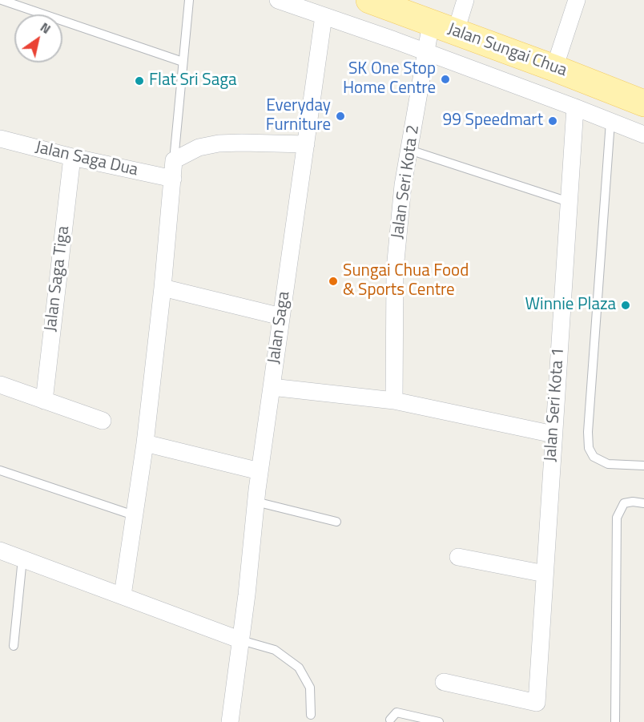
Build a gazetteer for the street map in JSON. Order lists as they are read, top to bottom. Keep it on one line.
{"streets":{"main road":["Jalan Sungai Chua"],"street":["Jalan Saga Dua","Jalan Seri Kota 2","Jalan Saga Tiga","Jalan Saga","Jalan Seri Kota 1"]},"crossings":[["Jalan Sungai Chua","Jalan Seri Kota 2"],["Jalan Saga Dua","Jalan Saga Tiga"]],"places":["SK One Stop Home Centre","Flat Sri Saga","Everyday Furniture","99 Speedmart","Sungai Chua Food & Sports Centre","Winnie Plaza"],"north":"top right"}
